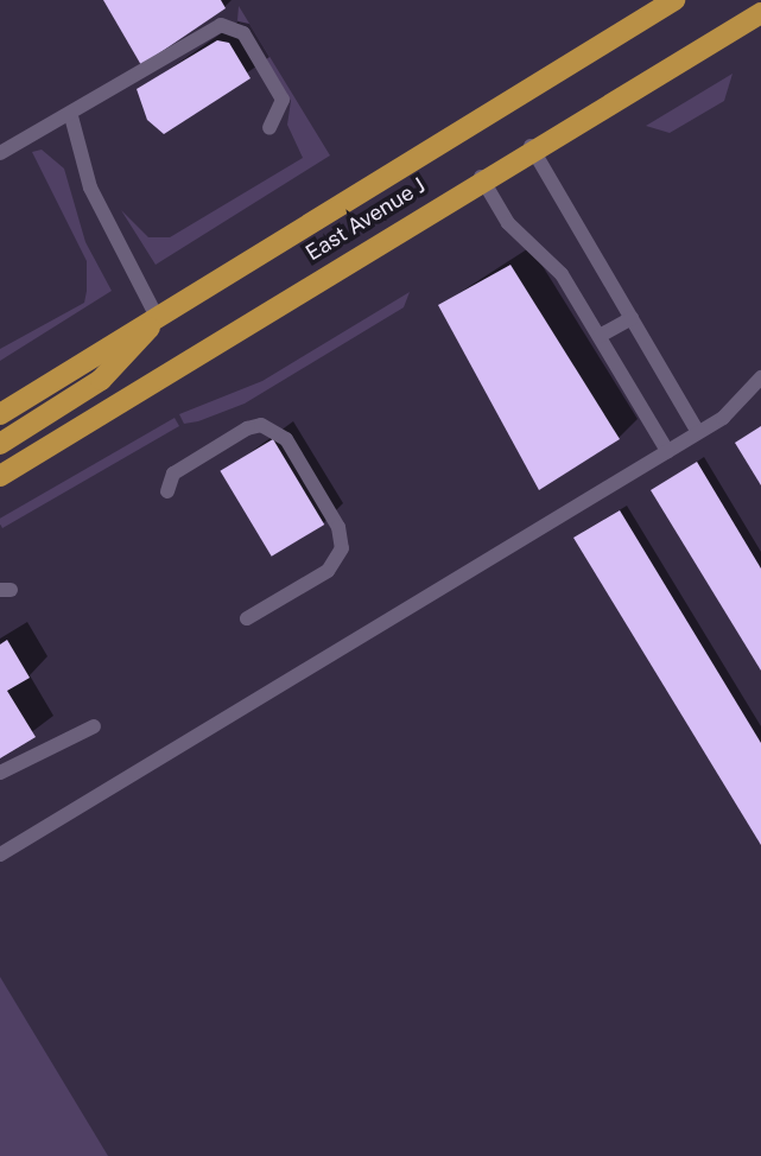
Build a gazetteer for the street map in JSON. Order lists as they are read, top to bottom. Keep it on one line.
{"streets":{"main road":["East Avenue J"]}}
